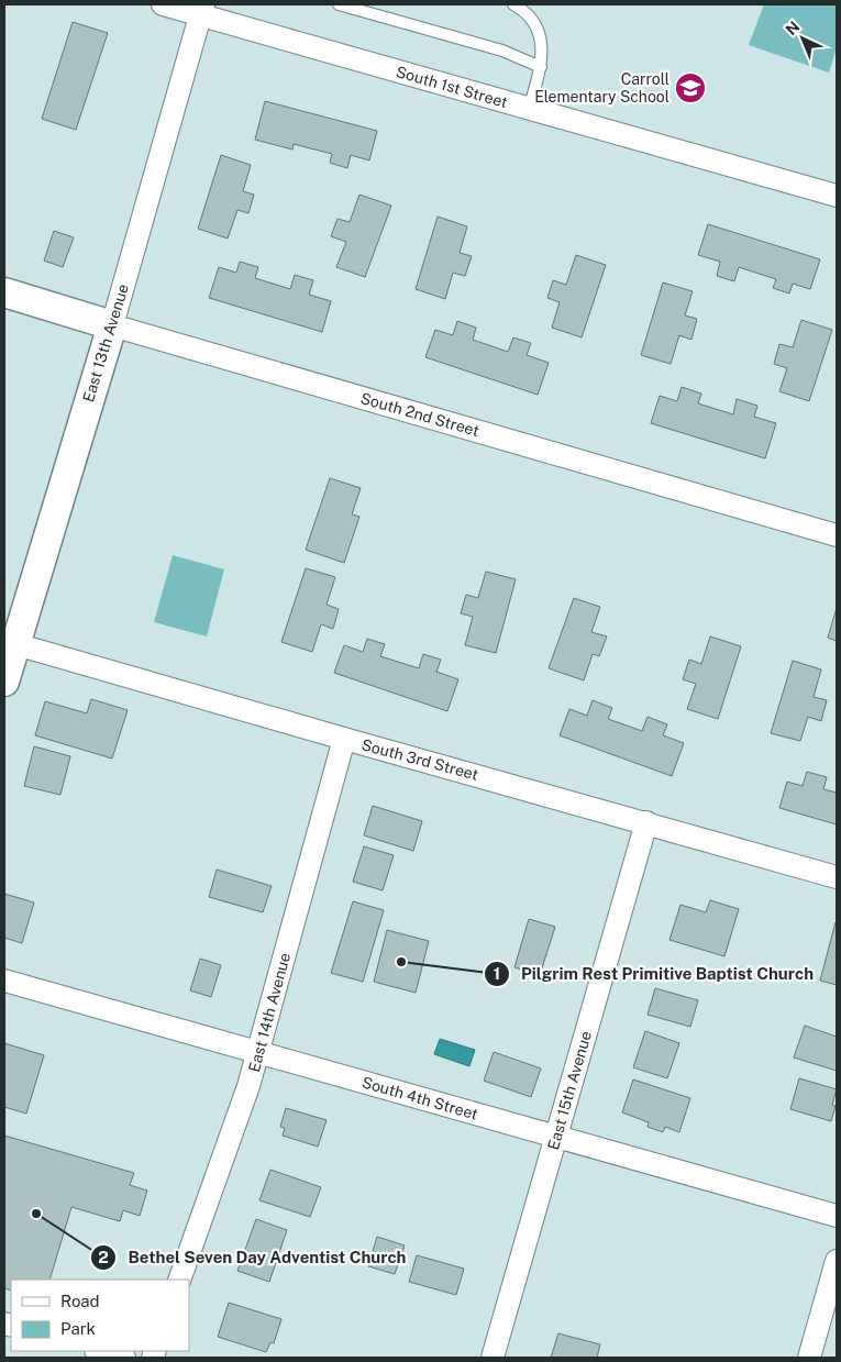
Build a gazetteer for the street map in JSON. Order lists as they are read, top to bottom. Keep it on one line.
{"streets":{"street":["South 1st Street","East 13th Avenue","South 2nd Street","South 3rd Street","East 14th Avenue","East 15th Avenue","South 4th Street"]},"crossings":[["South 1st Street","East 13th Avenue"],["East 13th Avenue","South 2nd Street"],["East 13th Avenue","South 3rd Street"],["South 3rd Street","East 14th Avenue"],["South 3rd Street","East 15th Avenue"],["East 14th Avenue","South 4th Street"],["East 15th Avenue","South 4th Street"]],"places":{"school or university":["Carroll Elementary School"],"other":["Pilgrim Rest Primitive Baptist Church","Bethel Seven Day Adventist Church"]},"legend":["Road","Park"],"north":"top left"}
